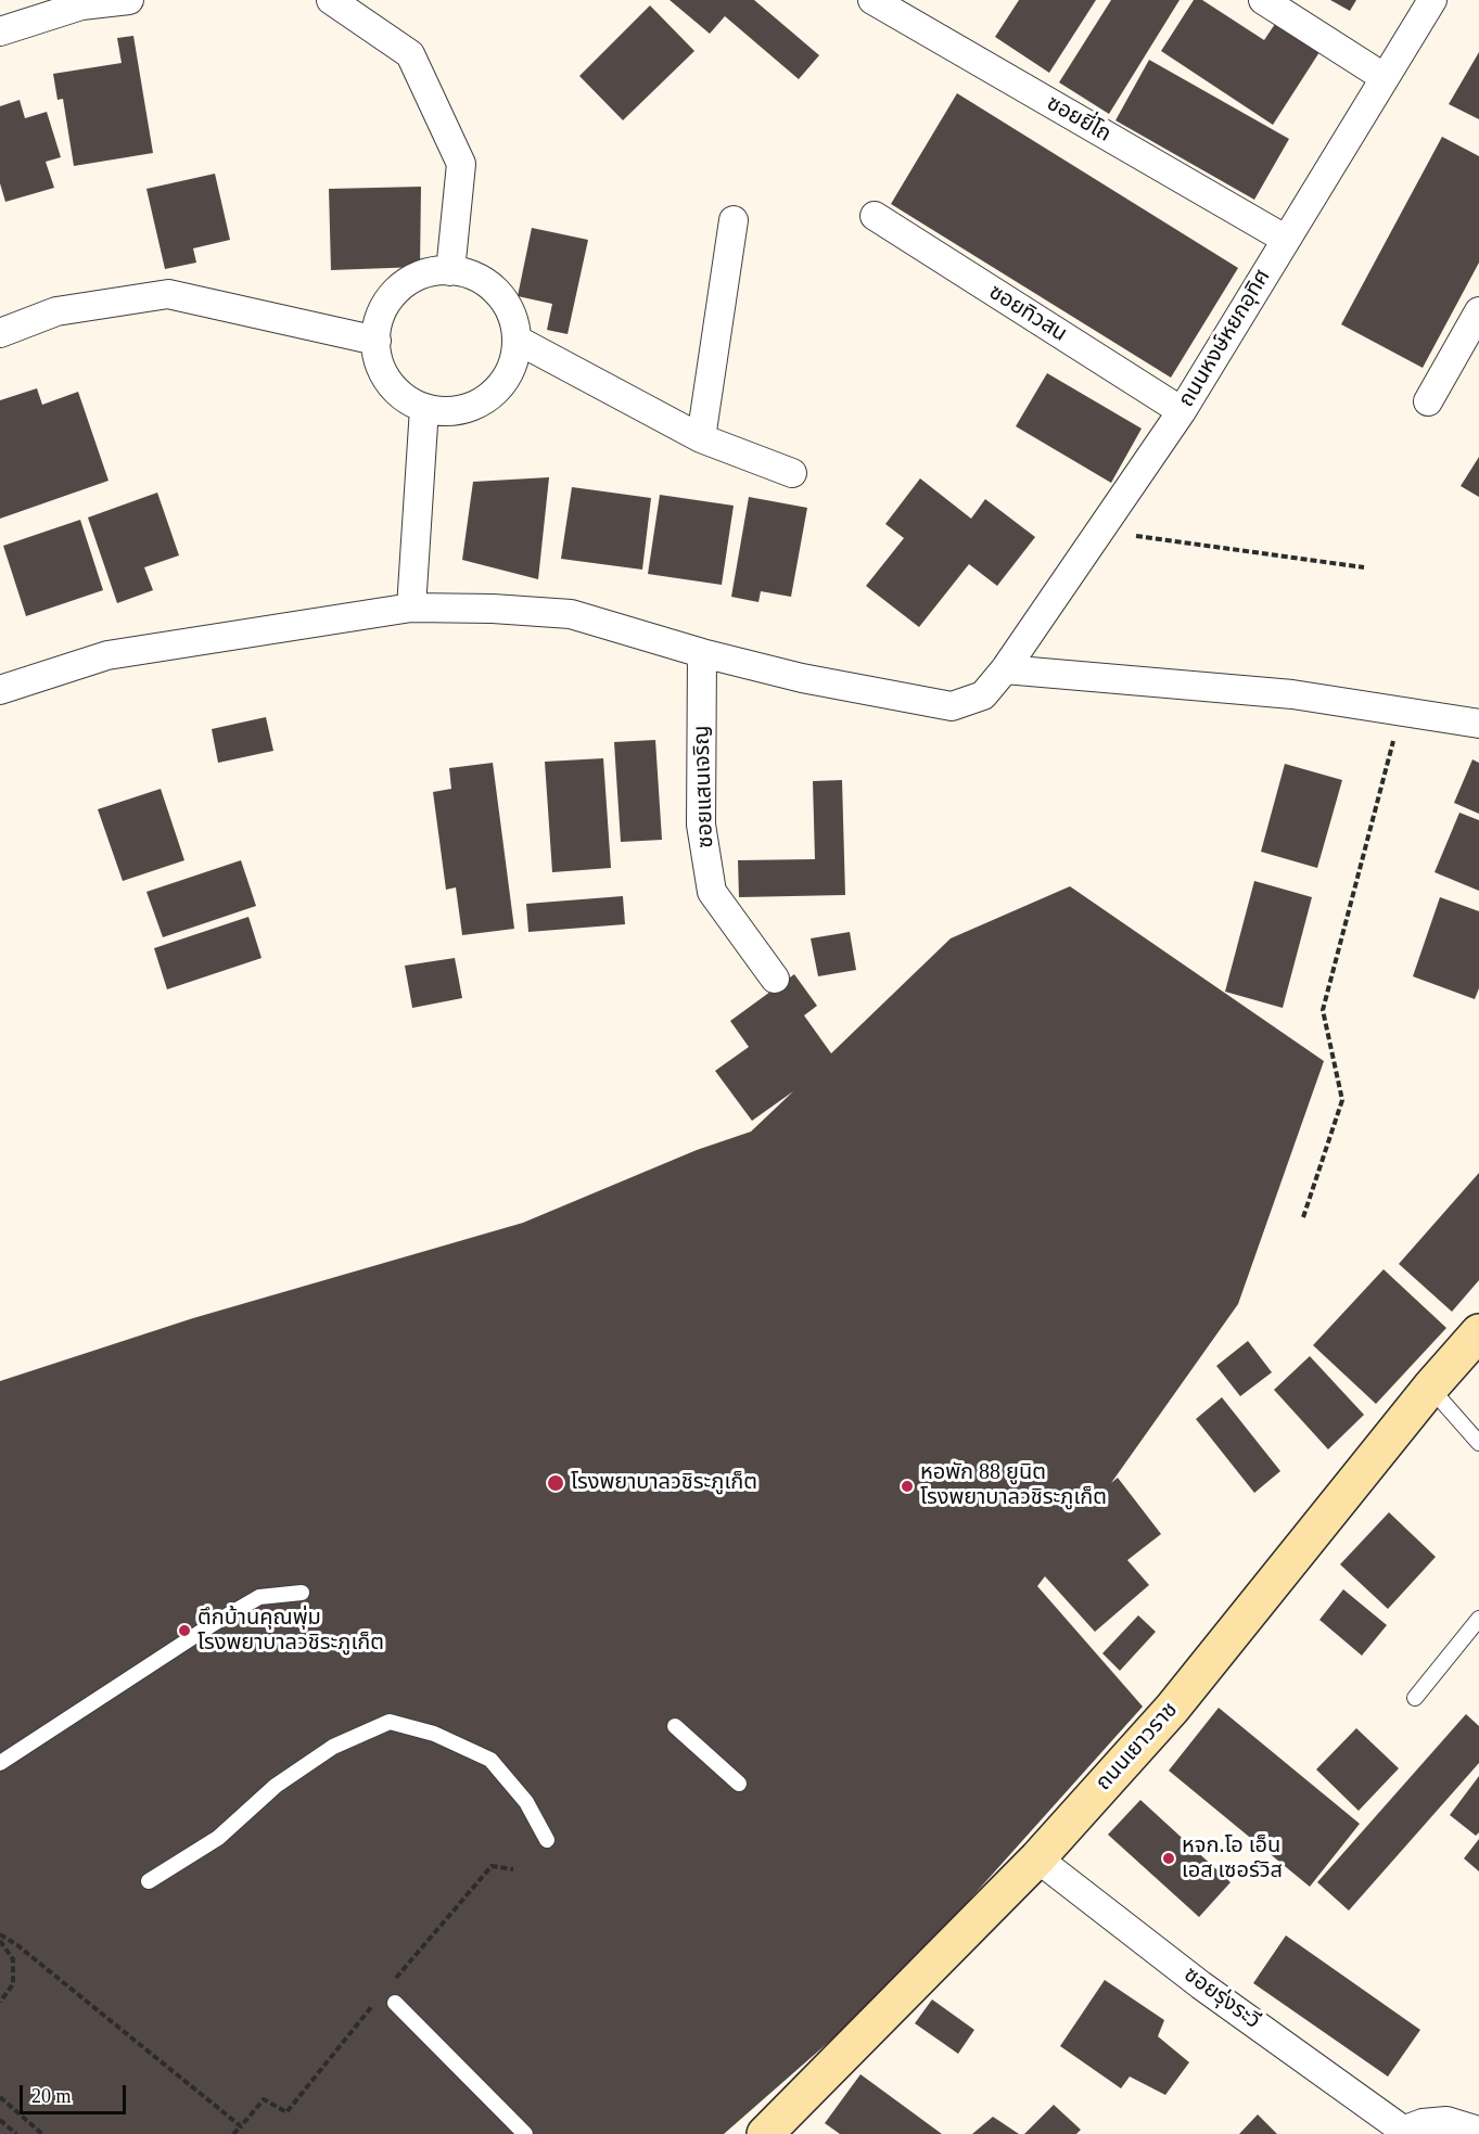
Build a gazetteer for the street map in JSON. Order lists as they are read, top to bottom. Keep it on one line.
{"streets":{"main road":["ถนนเยาวราช"],"street":["ซอยยี่โถ","ซอยทิวสน","ถนนหงษ์หยกอุทิศ","ซอยแสนเจริญ","ซอยรุ่งระวี"]},"crossings":[["ซอยยี่โถ","ถนนหงษ์หยกอุทิศ"],["ซอยทิวสน","ถนนหงษ์หยกอุทิศ"],["ถนนหงษ์หยกอุทิศ","ซอยแสนเจริญ"],["ถนนเยาวราช","ซอยรุ่งระวี"]],"places":["โรงพยาบาลวชิระภูเก็ต","หอพัก 88 ยูนิต โรงพยาบาลวชิระภูเก็ต","ตึกบ้านคุณพุ่ม โรงพยาบาลวชิระภูเก็ต","หจก.โอ เอ็น เอส เซอร์วิส"],"scale_bar":"20 m"}
